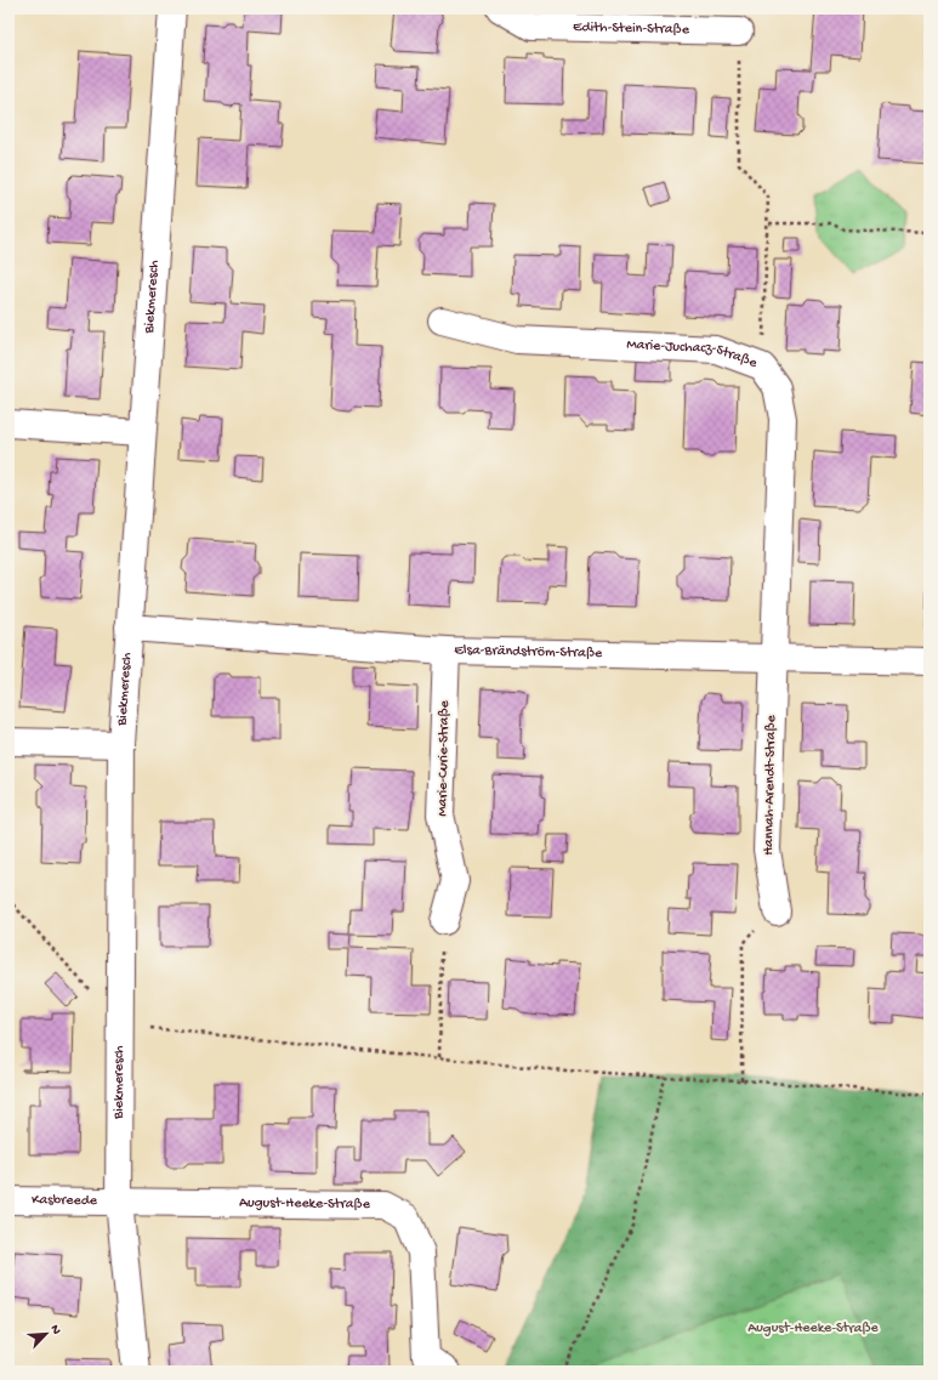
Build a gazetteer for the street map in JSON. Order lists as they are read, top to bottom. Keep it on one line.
{"streets":{"street":["Edith-Stein-Straße","Biekmeresch","Marie-Juchacz-Straße","Elsa-Brändström-Straße","Marie-Curie-Straße","Hannah-Arendt-Straße","Kasbreede","August-Heeke-Straße"]},"crossings":[["Biekmeresch","Elsa-Brändström-Straße"],["Biekmeresch","Kasbreede"],["Biekmeresch","August-Heeke-Straße"],["Marie-Juchacz-Straße","Elsa-Brändström-Straße"],["Marie-Juchacz-Straße","Hannah-Arendt-Straße"],["Elsa-Brändström-Straße","Marie-Curie-Straße"],["Elsa-Brändström-Straße","Hannah-Arendt-Straße"],["Kasbreede","August-Heeke-Straße"]],"parks":["August-Heeke-Straße"],"north":"top right"}
